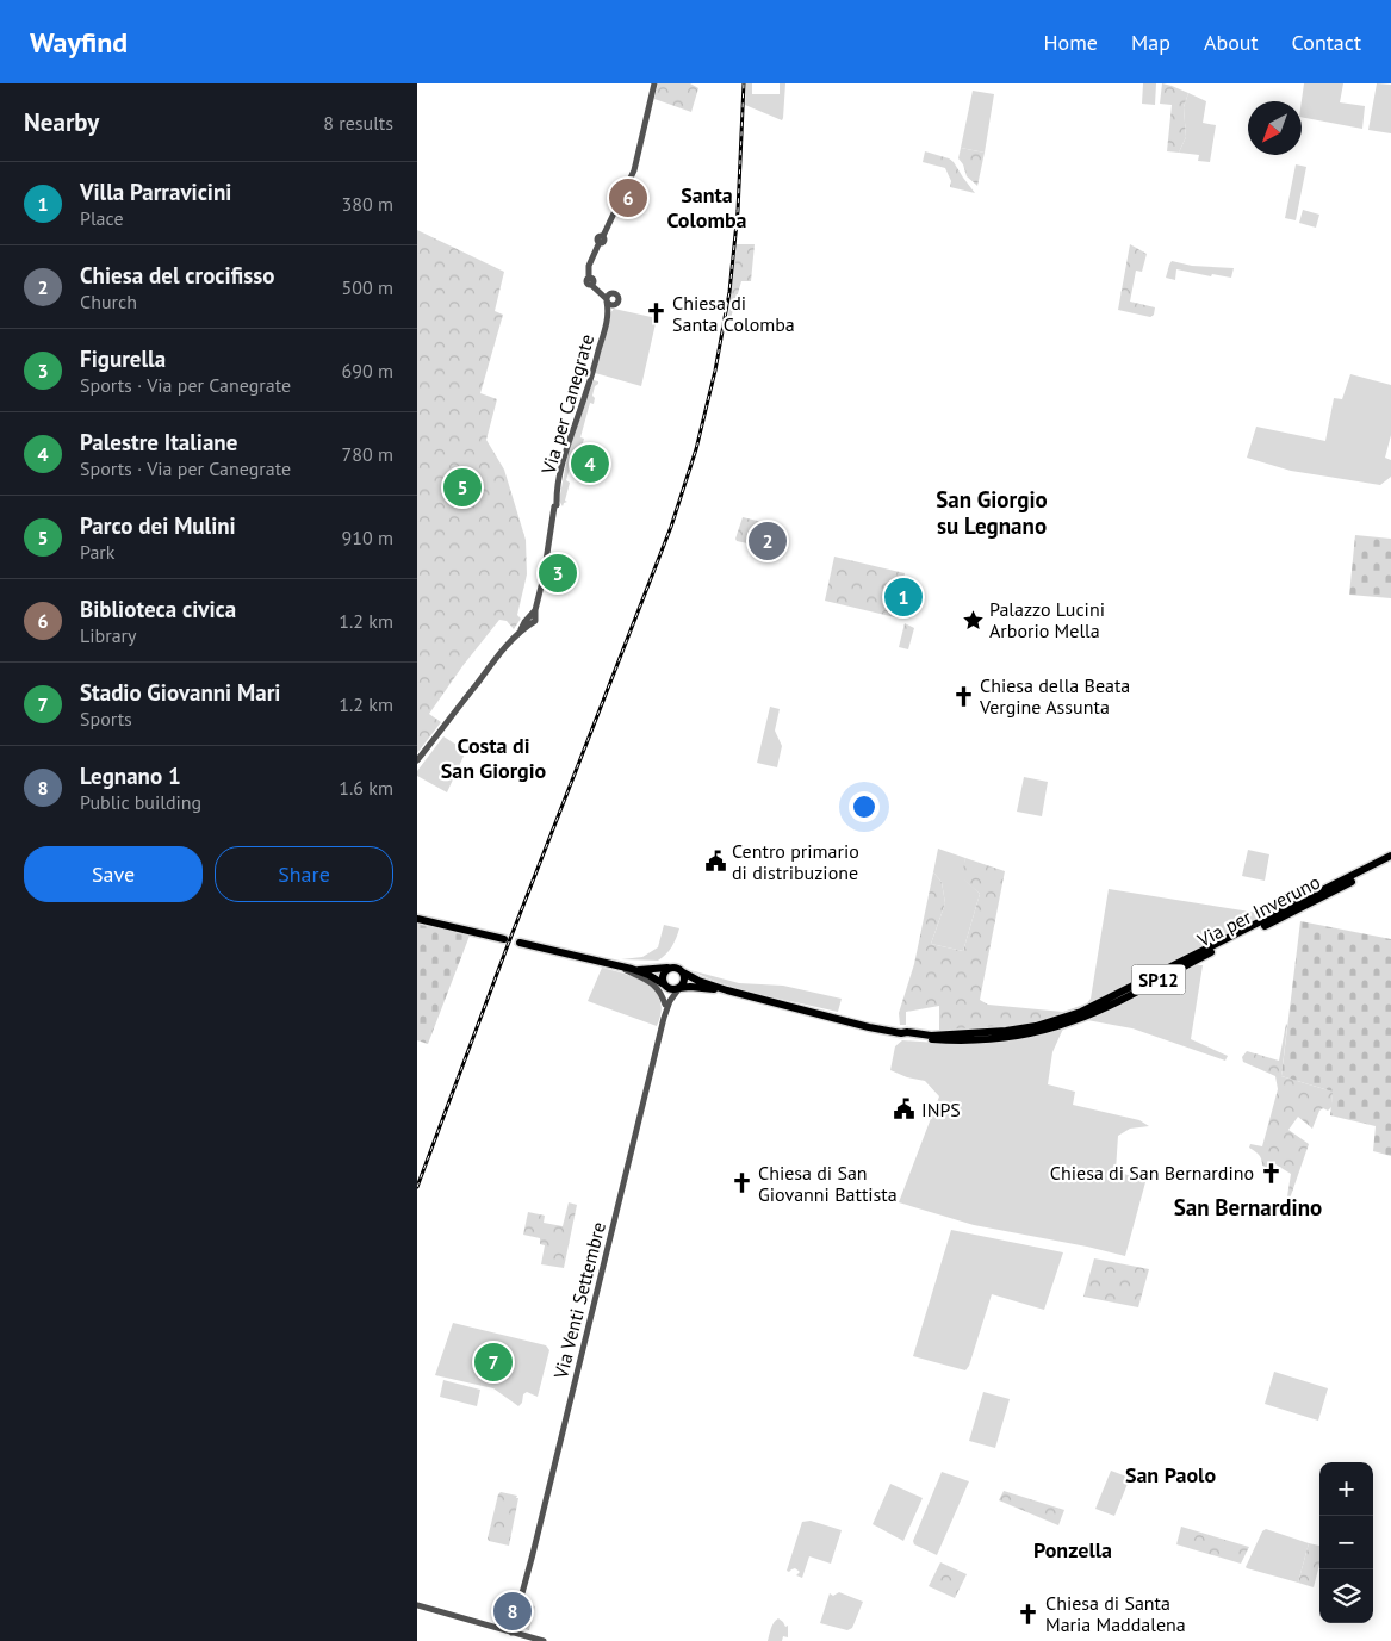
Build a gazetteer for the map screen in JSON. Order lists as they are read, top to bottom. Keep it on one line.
{"streets":{"main road":["Via per Inveruno","SP12"],"street":["Via per Canegrate","Via Venti Settembre"]},"crossings":[["Via per Inveruno","Via Venti Settembre"]],"districts":["Santa Colomba","San Giorgio su Legnano","Costa di San Giorgio","San Bernardino","San Paolo","Ponzella"],"places":{"church":["Chiesa di Santa Colomba","Chiesa della Beata Vergine Assunta","Chiesa di San Bernardino","Chiesa di San Giovanni Battista","Chiesa di Santa Maria Maddalena"],"place":["Palazzo Lucini Arborio Mella"],"public building":["Centro primario di distribuzione","INPS"]},"north":"bottom left","page":{"header":"Wayfind","nav":["Home","Map","About","Contact"],"heading":["Nearby","8 results"],"list":[{"mark":"1","name":"Villa Parravicini","note":"Place","value":"380 m"},{"mark":"2","name":"Chiesa del crocifisso","note":"Church","value":"500 m"},{"mark":"3","name":"Figurella","note":"Sports · Via per Canegrate","value":"690 m"},{"mark":"4","name":"Palestre Italiane","note":"Sports · Via per Canegrate","value":"780 m"},{"mark":"5","name":"Parco dei Mulini","note":"Park","value":"910 m"},{"mark":"6","name":"Biblioteca civica","note":"Library","value":"1.2 km"},{"mark":"7","name":"Stadio Giovanni Mari","note":"Sports","value":"1.2 km"},{"mark":"8","name":"Legnano 1","note":"Public building","value":"1.6 km"}],"pins":["6","4","5","2","3","1","7","8"],"buttons":["Save","Share"],"map_buttons":["+","−"]}}
